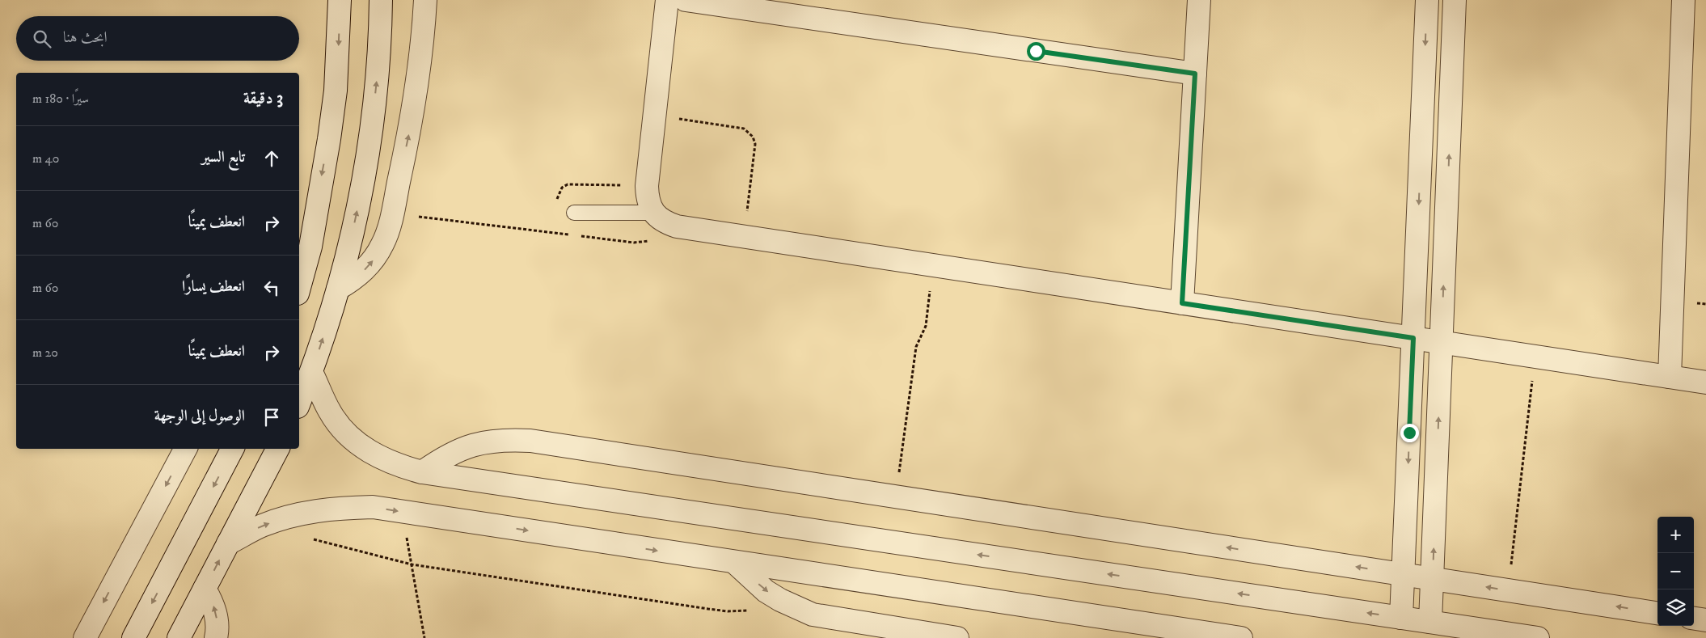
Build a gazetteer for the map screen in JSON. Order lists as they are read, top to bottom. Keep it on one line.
{"page":{"search":"ابحث هنا","heading":["3 دقيقة","سيرًا · 180 m"],"list":[["تابع السير","40 m"],["انعطف يمينًا","60 m"],["انعطف يسارًا","60 m"],["انعطف يمينًا","20 m"],"الوصول إلى الوجهة"],"map_buttons":["+","−"]}}
